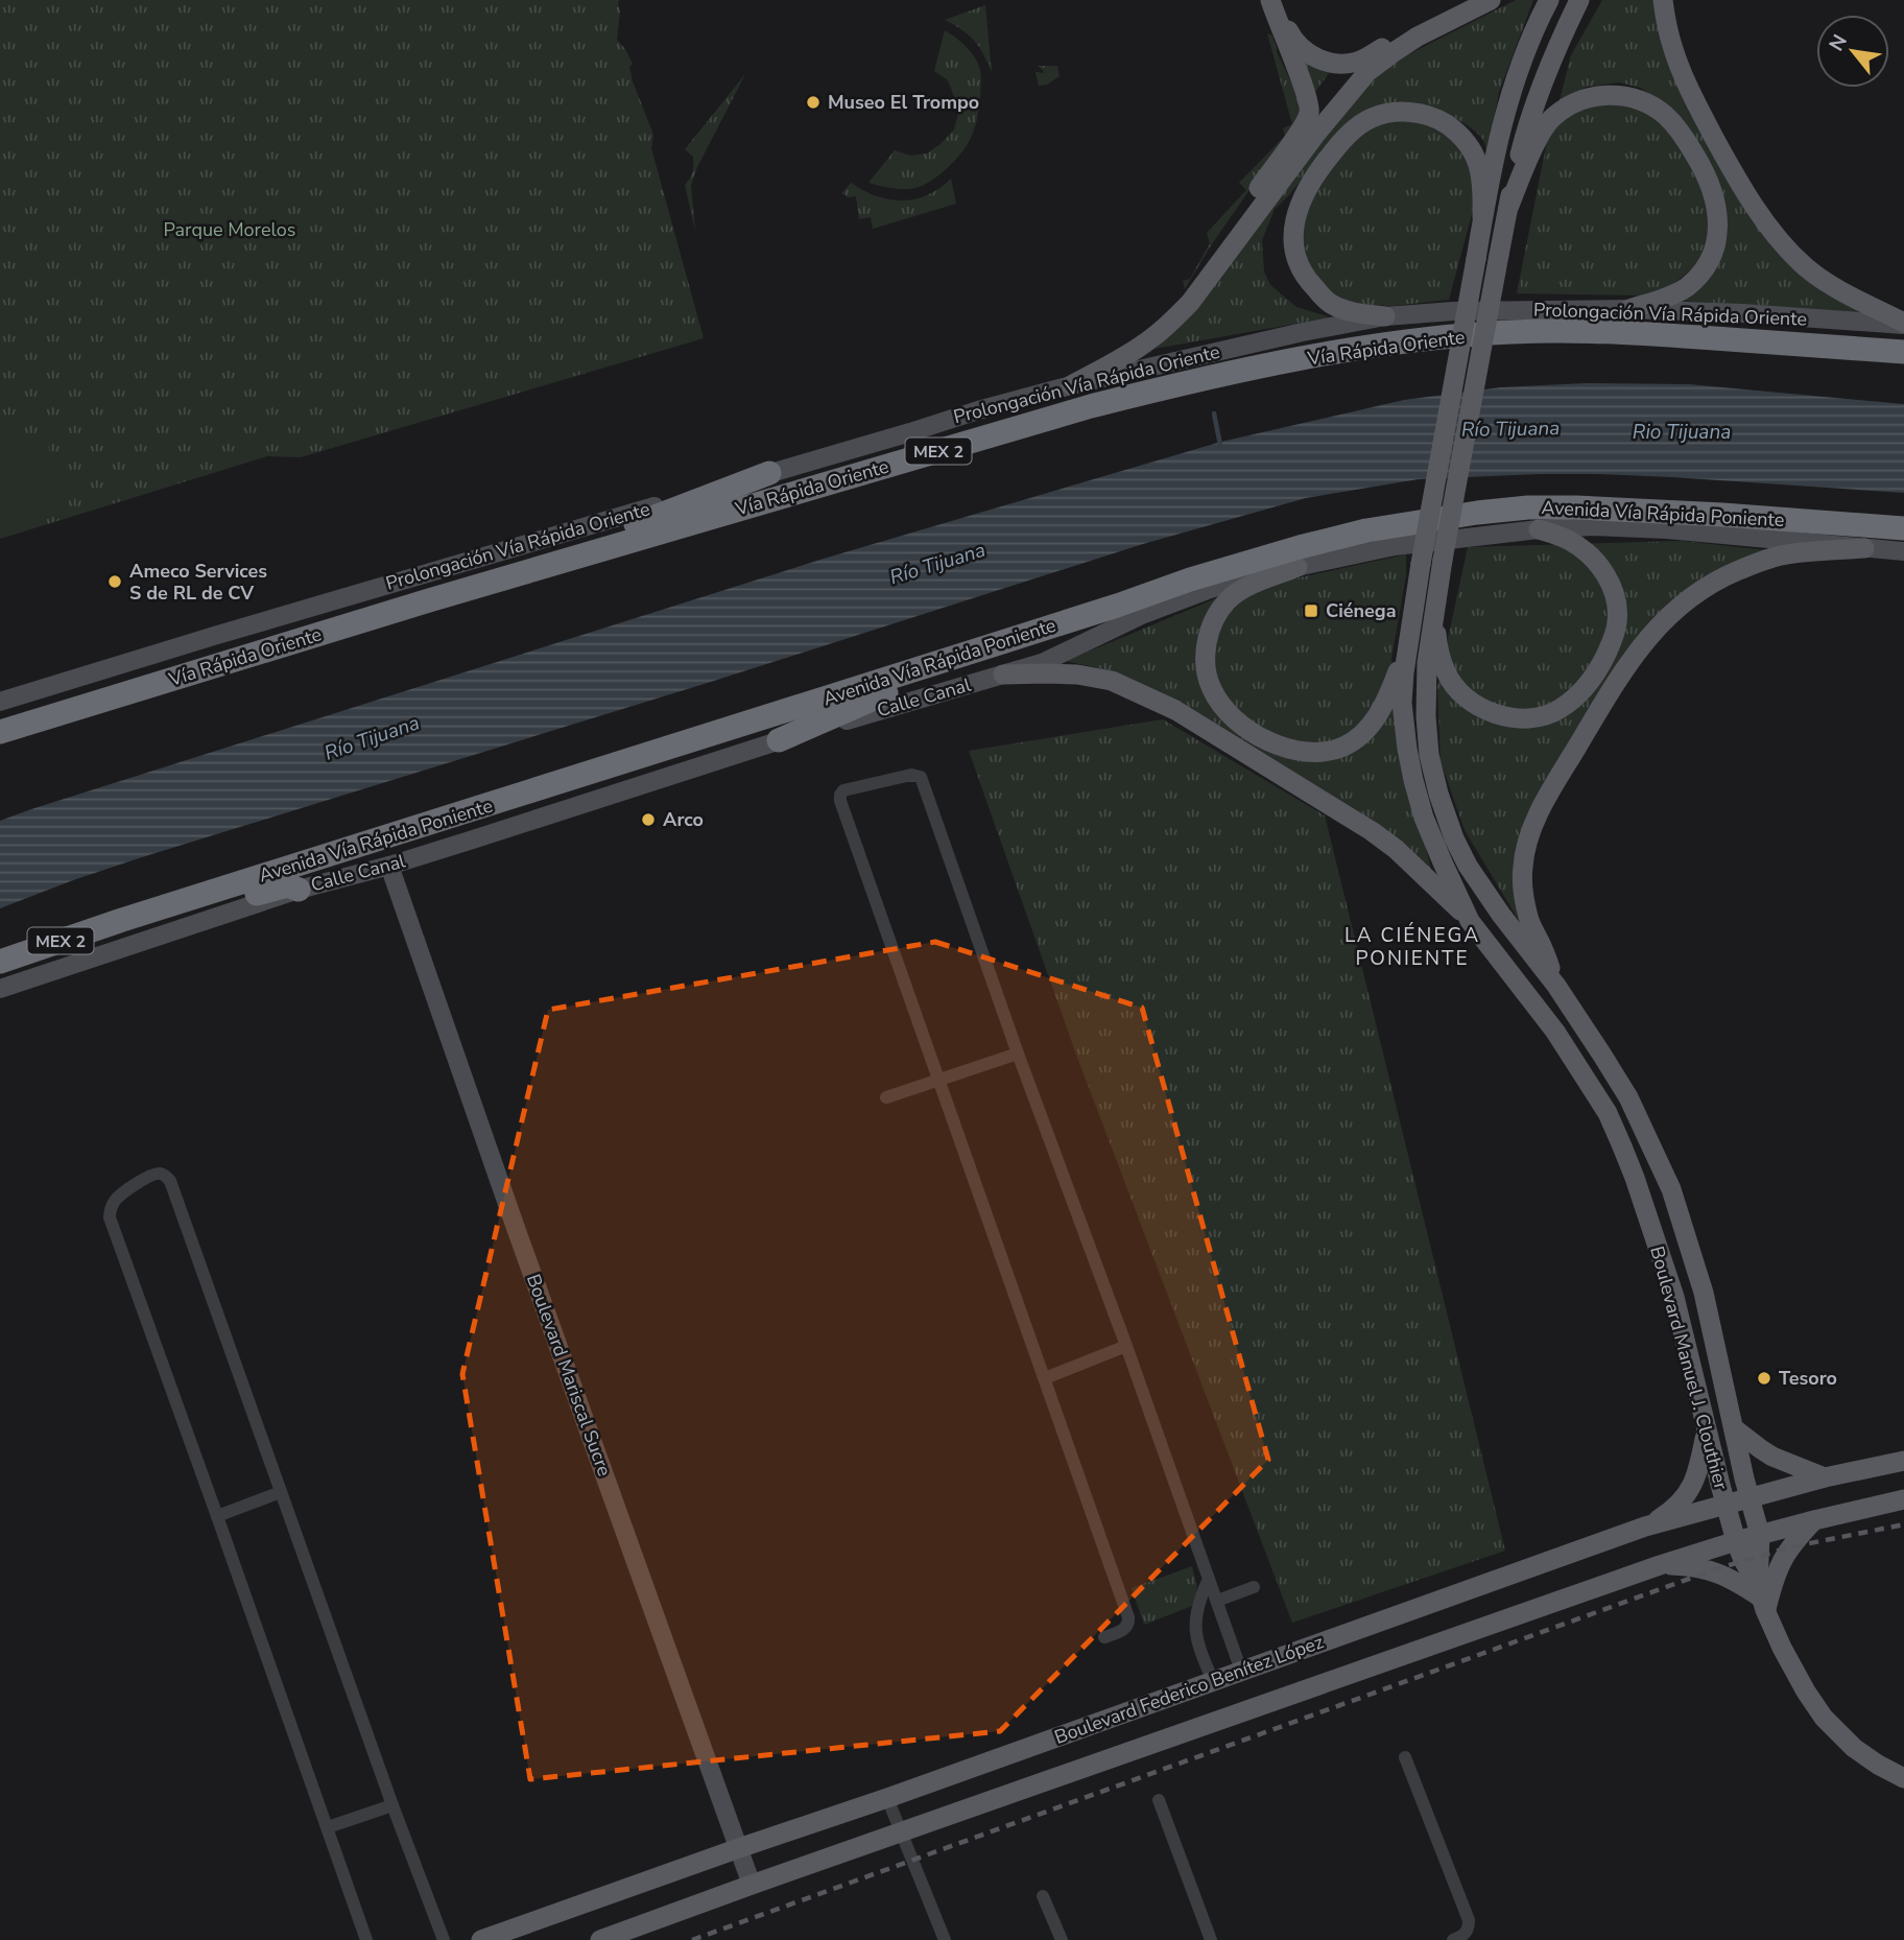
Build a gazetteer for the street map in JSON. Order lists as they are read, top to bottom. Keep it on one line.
{"streets":{"highway":["Vía Rápida Oriente","MEX 2","Avenida Vía Rápida Poniente"],"main road":["Prolongación Vía Rápida Oriente","Calle Canal","Boulevard Manuel J. Clouthier","Boulevard Mariscal Sucre","Boulevard Federico Benítez López"]},"crossings":[["Calle Canal","Boulevard Mariscal Sucre"],["Boulevard Manuel J. Clouthier","Boulevard Federico Benítez López"],["Boulevard Mariscal Sucre","Boulevard Federico Benítez López"]],"districts":["LA CIÉNEGA PONIENTE"],"water":["Río Tijuana","Rio Tijuana"],"parks":["Parque Morelos"],"places":{"other":["Museo El Trompo","Ameco Services S de RL de CV","Arco","Tesoro"],"transit":["Ciénega"]},"north":"top left"}
